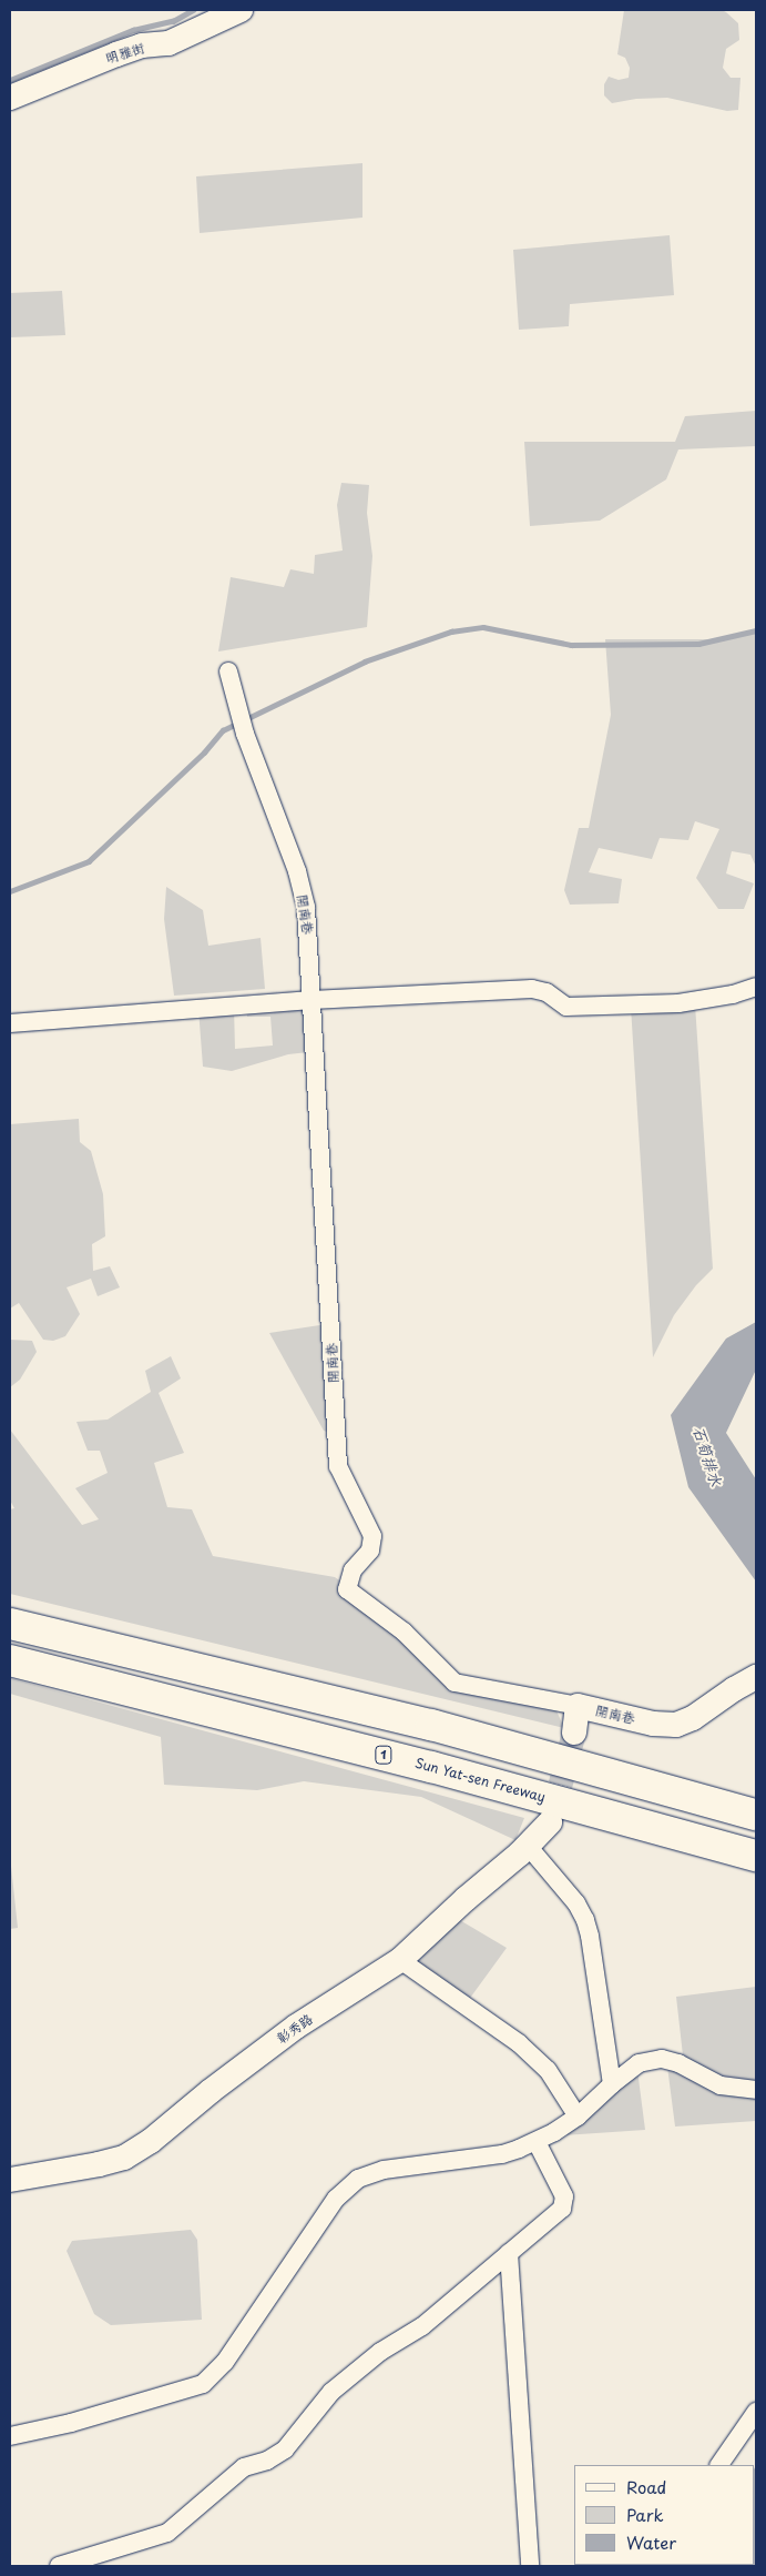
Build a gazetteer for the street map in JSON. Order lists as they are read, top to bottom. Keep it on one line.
{"streets":{"highway":["1","Sun Yat-sen Freeway"],"street":["明雅街","開南巷","彰秀路"]},"water":["石筍排水"],"legend":["Road","Park","Water"]}
